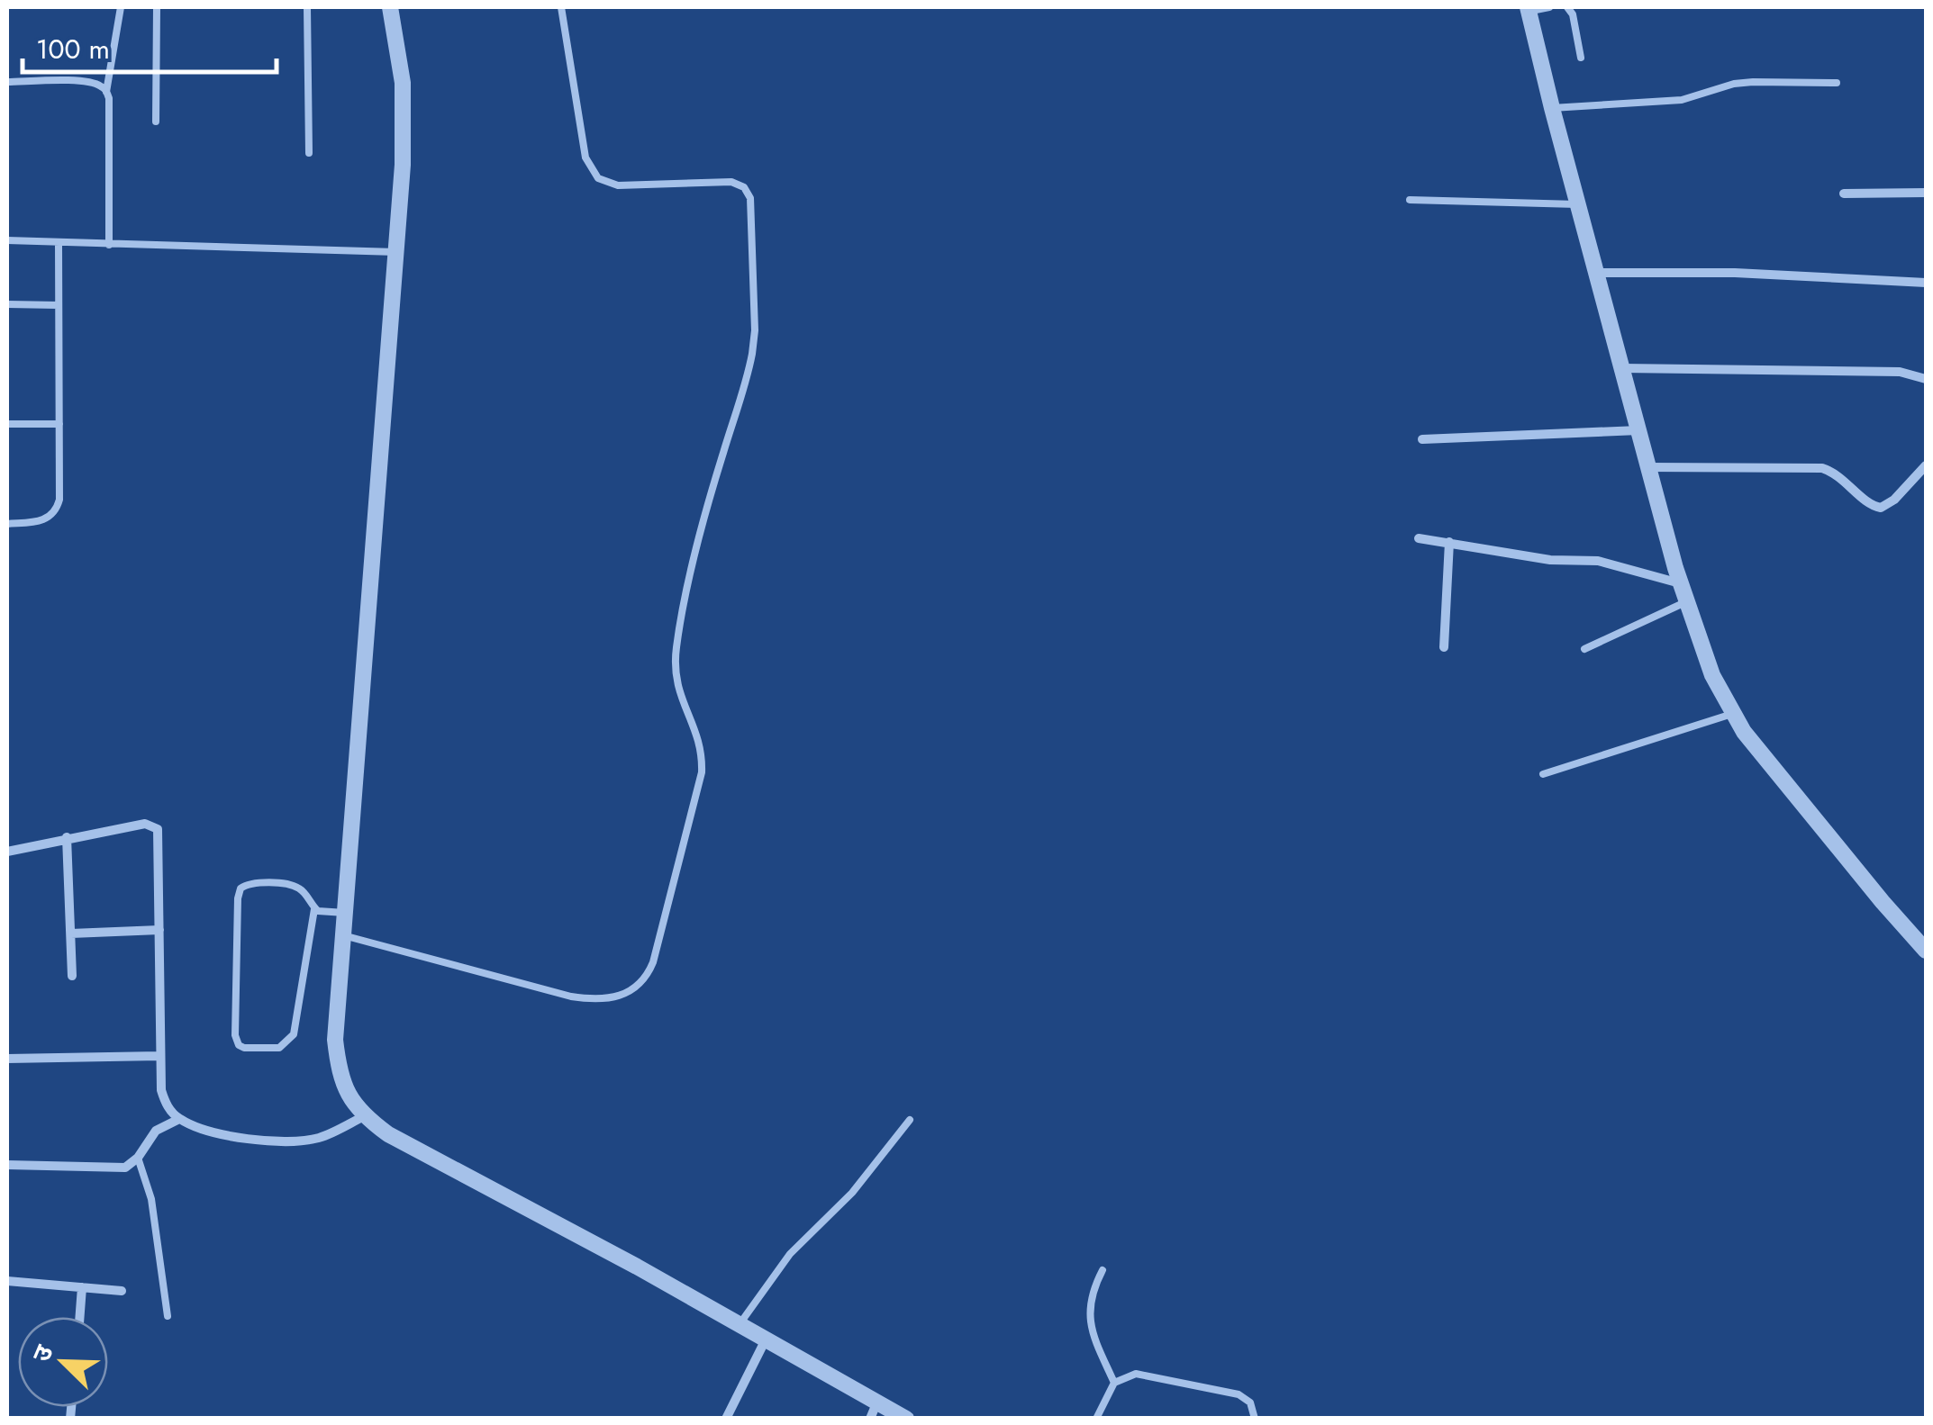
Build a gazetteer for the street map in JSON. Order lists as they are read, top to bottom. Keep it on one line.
{"scale_bar":"100 m","north":"top left"}
